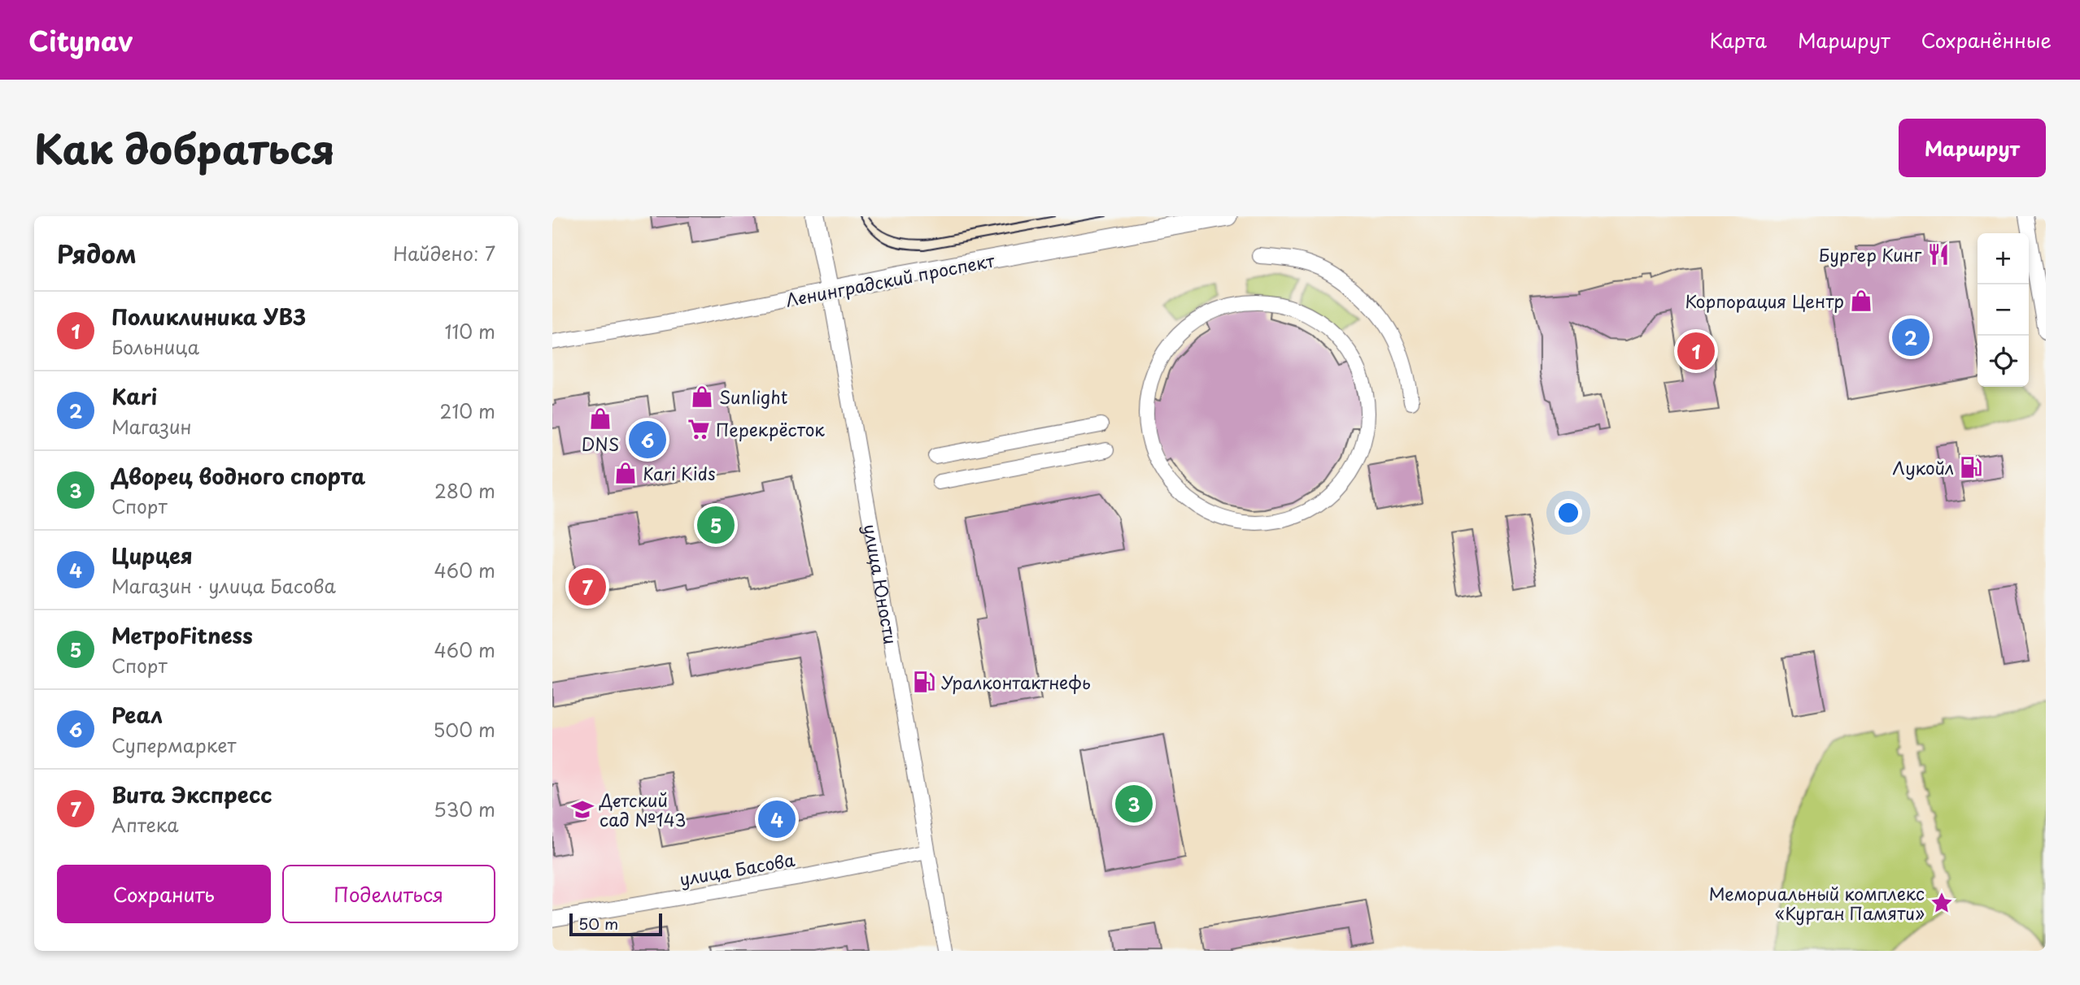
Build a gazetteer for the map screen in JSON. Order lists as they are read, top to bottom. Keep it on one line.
{"streets":{"main road":["Ленинградский проспект","улица Юности"],"street":["улица Басова"]},"crossings":[["Ленинградский проспект","улица Юности"],["улица Юности","улица Басова"]],"places":{"restaurant":["Бургер Кинг"],"shop":["Корпорация Центр","Sunlight","DNS","Kari Kids"],"supermarket":["Перекрёсток"],"fuel station":["Лукойл","Уралконтактнефь"],"school or university":["Детский сад №143"],"place":["Мемориальный комплекс «Курган Памяти»"]},"scale_bar":"50 m","page":{"header":"Citynav","nav":["Карта","Маршрут","Сохранённые"],"title":"Как добраться","buttons":["Маршрут",["Сохранить","Поделиться"]],"heading":["Рядом","Найдено: 7"],"map_buttons":["+","−"],"list":[{"mark":"1","name":"Поликлиника УВЗ","note":"Больница","value":"110 m"},{"mark":"2","name":"Kari","note":"Магазин","value":"210 m"},{"mark":"3","name":"Дворец водного спорта","note":"Спорт","value":"280 m"},{"mark":"4","name":"Цирцея","note":"Магазин · улица Басова","value":"460 m"},{"mark":"5","name":"МетроFitness","note":"Спорт","value":"460 m"},{"mark":"6","name":"Реал","note":"Супермаркет","value":"500 m"},{"mark":"7","name":"Вита Экспресс","note":"Аптека","value":"530 m"}],"pins":["2","1","6","5","7","3","4"],"scale":"50 m"}}
